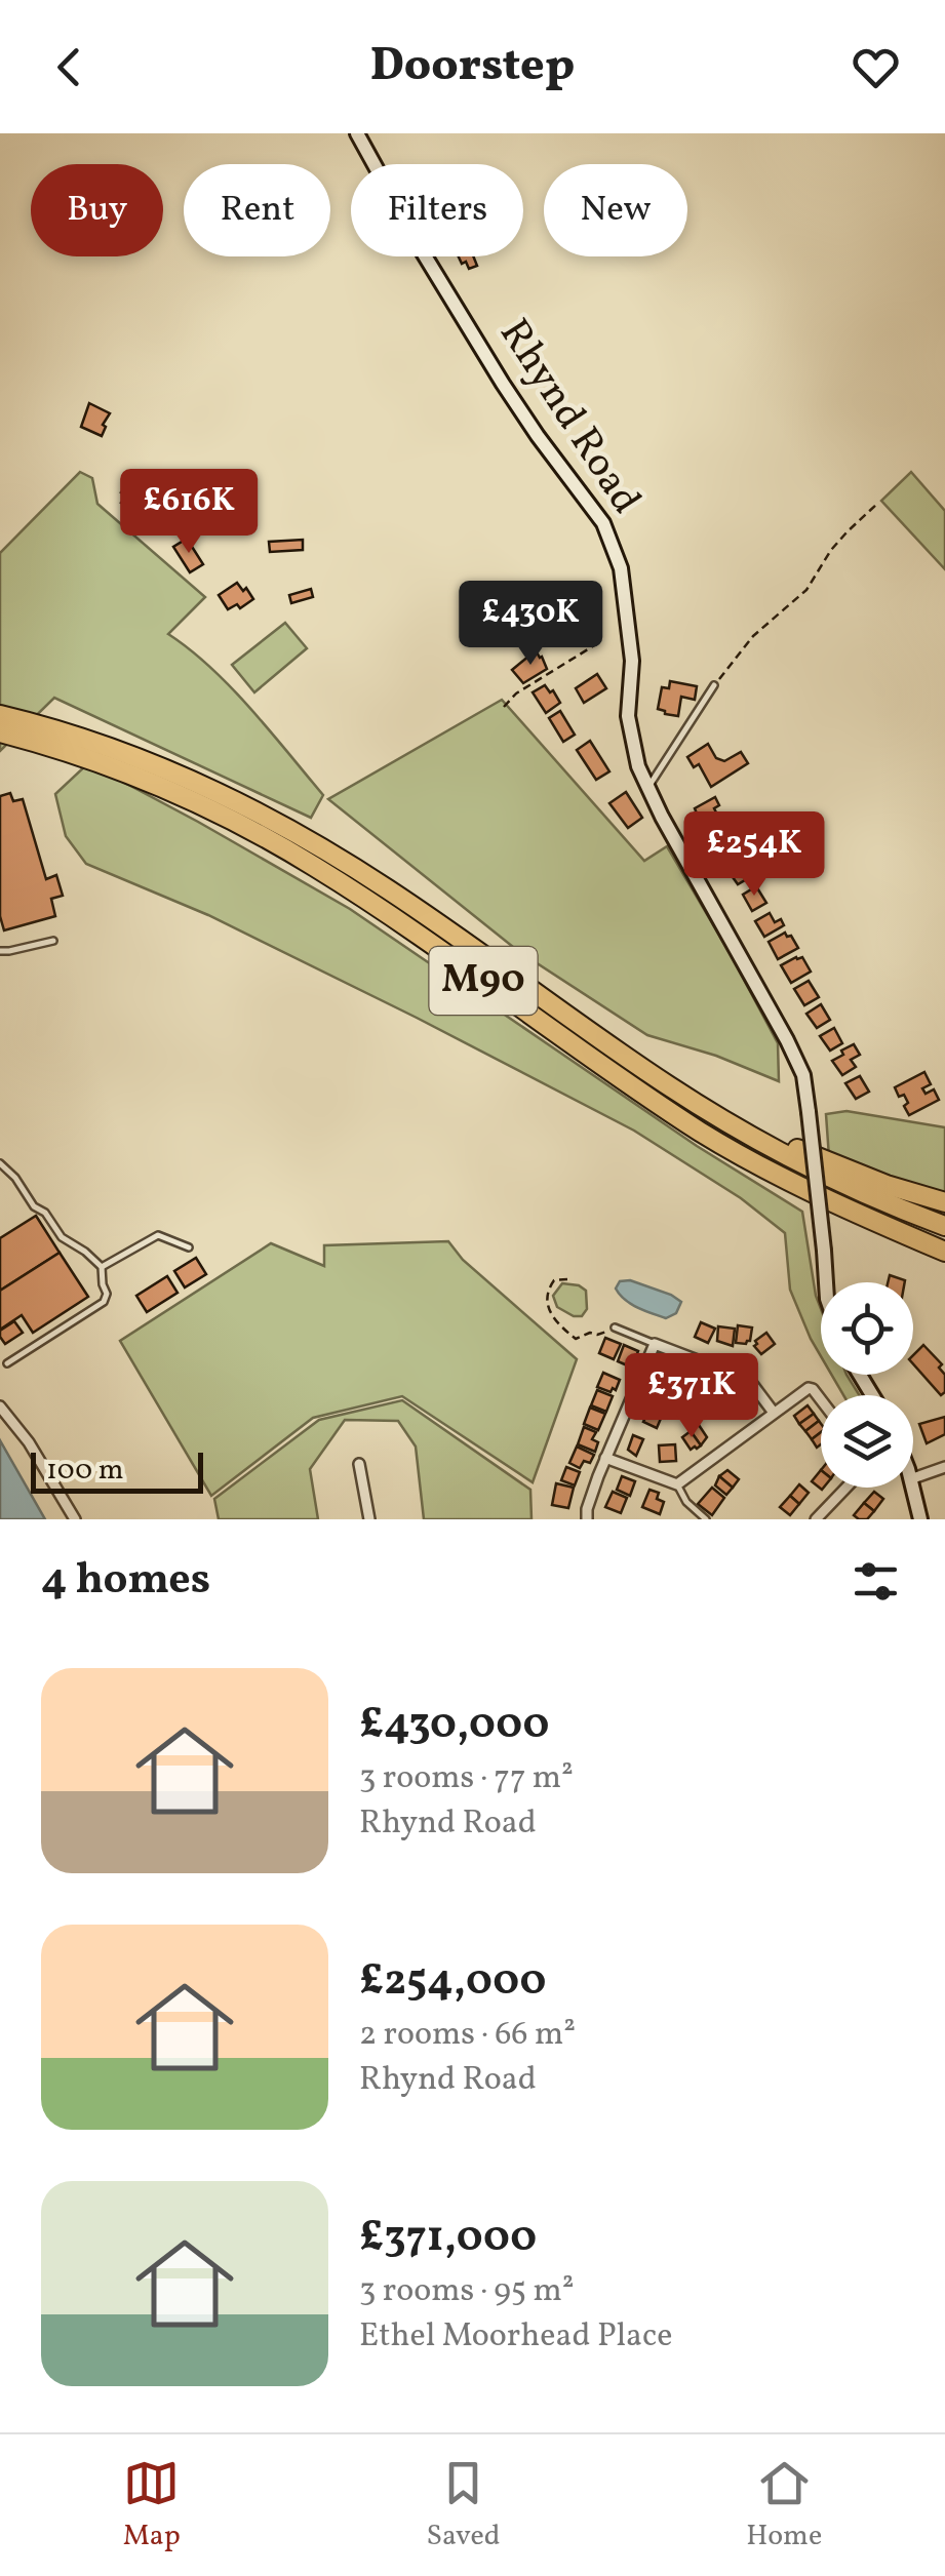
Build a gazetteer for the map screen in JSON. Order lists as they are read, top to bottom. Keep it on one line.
{"streets":{"highway":["M90"],"street":["Rhynd Road"]},"scale_bar":"100 m","page":{"header":"Doorstep","chip":["Buy","Rent","Filters","New"],"price":["£616K","£430K","£254K","£371K"],"scale":"100 m","heading":"4 homes","list":[{"name":"£430,000","note":"3 rooms · 77 m² · Rhynd Road"},{"name":"£254,000","note":"2 rooms · 66 m² · Rhynd Road"},{"name":"£371,000","note":"3 rooms · 95 m² · Ethel Moorhead Place"}],"tabs":["Map","Saved","Home"]}}
